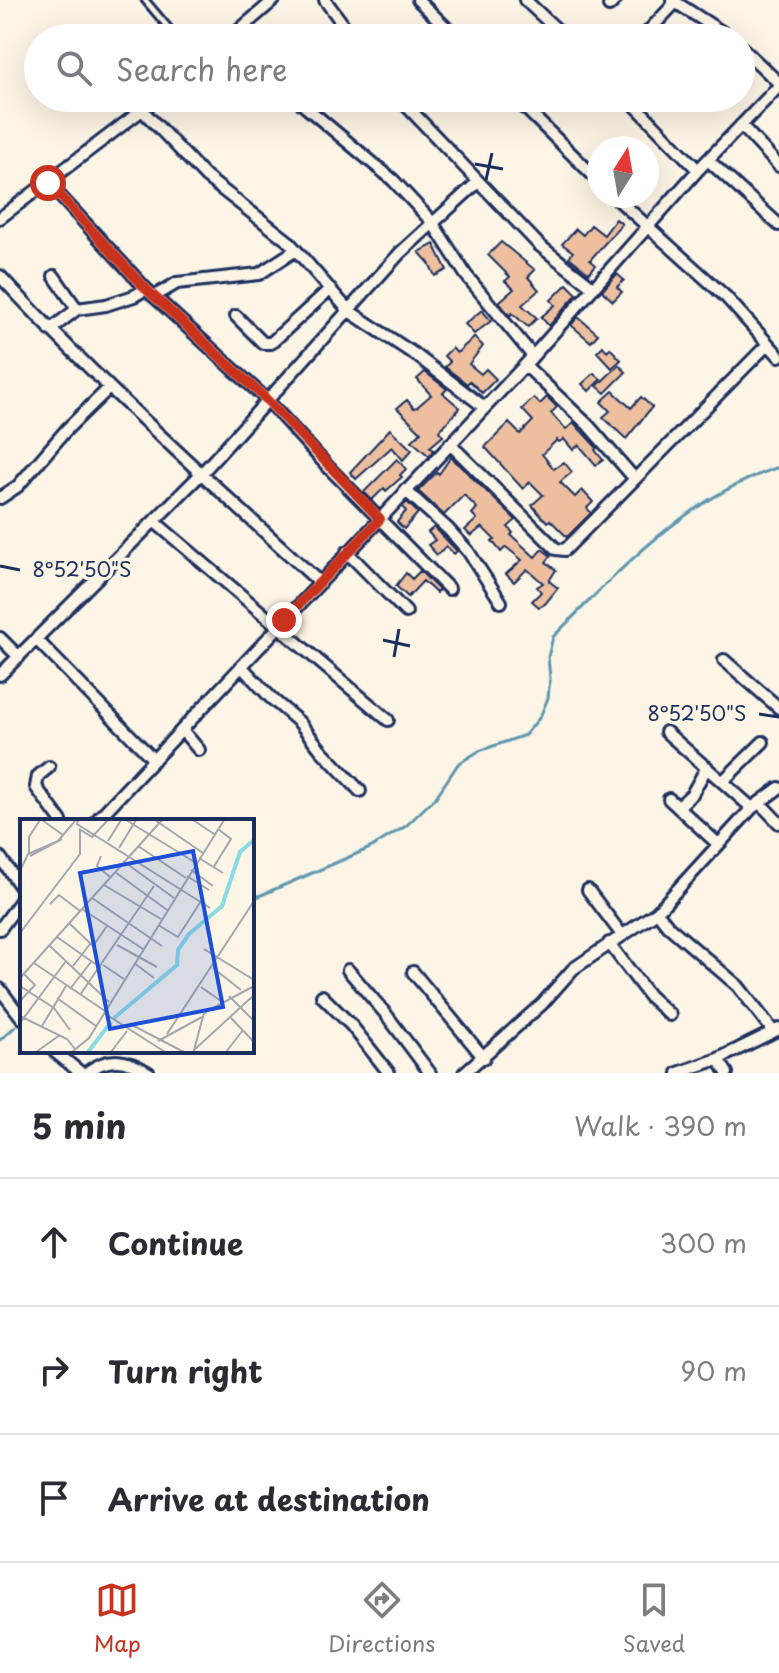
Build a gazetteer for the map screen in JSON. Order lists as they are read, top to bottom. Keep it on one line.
{"north":"top","page":{"search":"Search here","heading":["5 min","Walk · 390 m"],"list":[["Continue","300 m"],["Turn right","90 m"],"Arrive at destination"],"nav":["Map","Directions","Saved"]},"coordinates":["8°52'50\"S"]}
